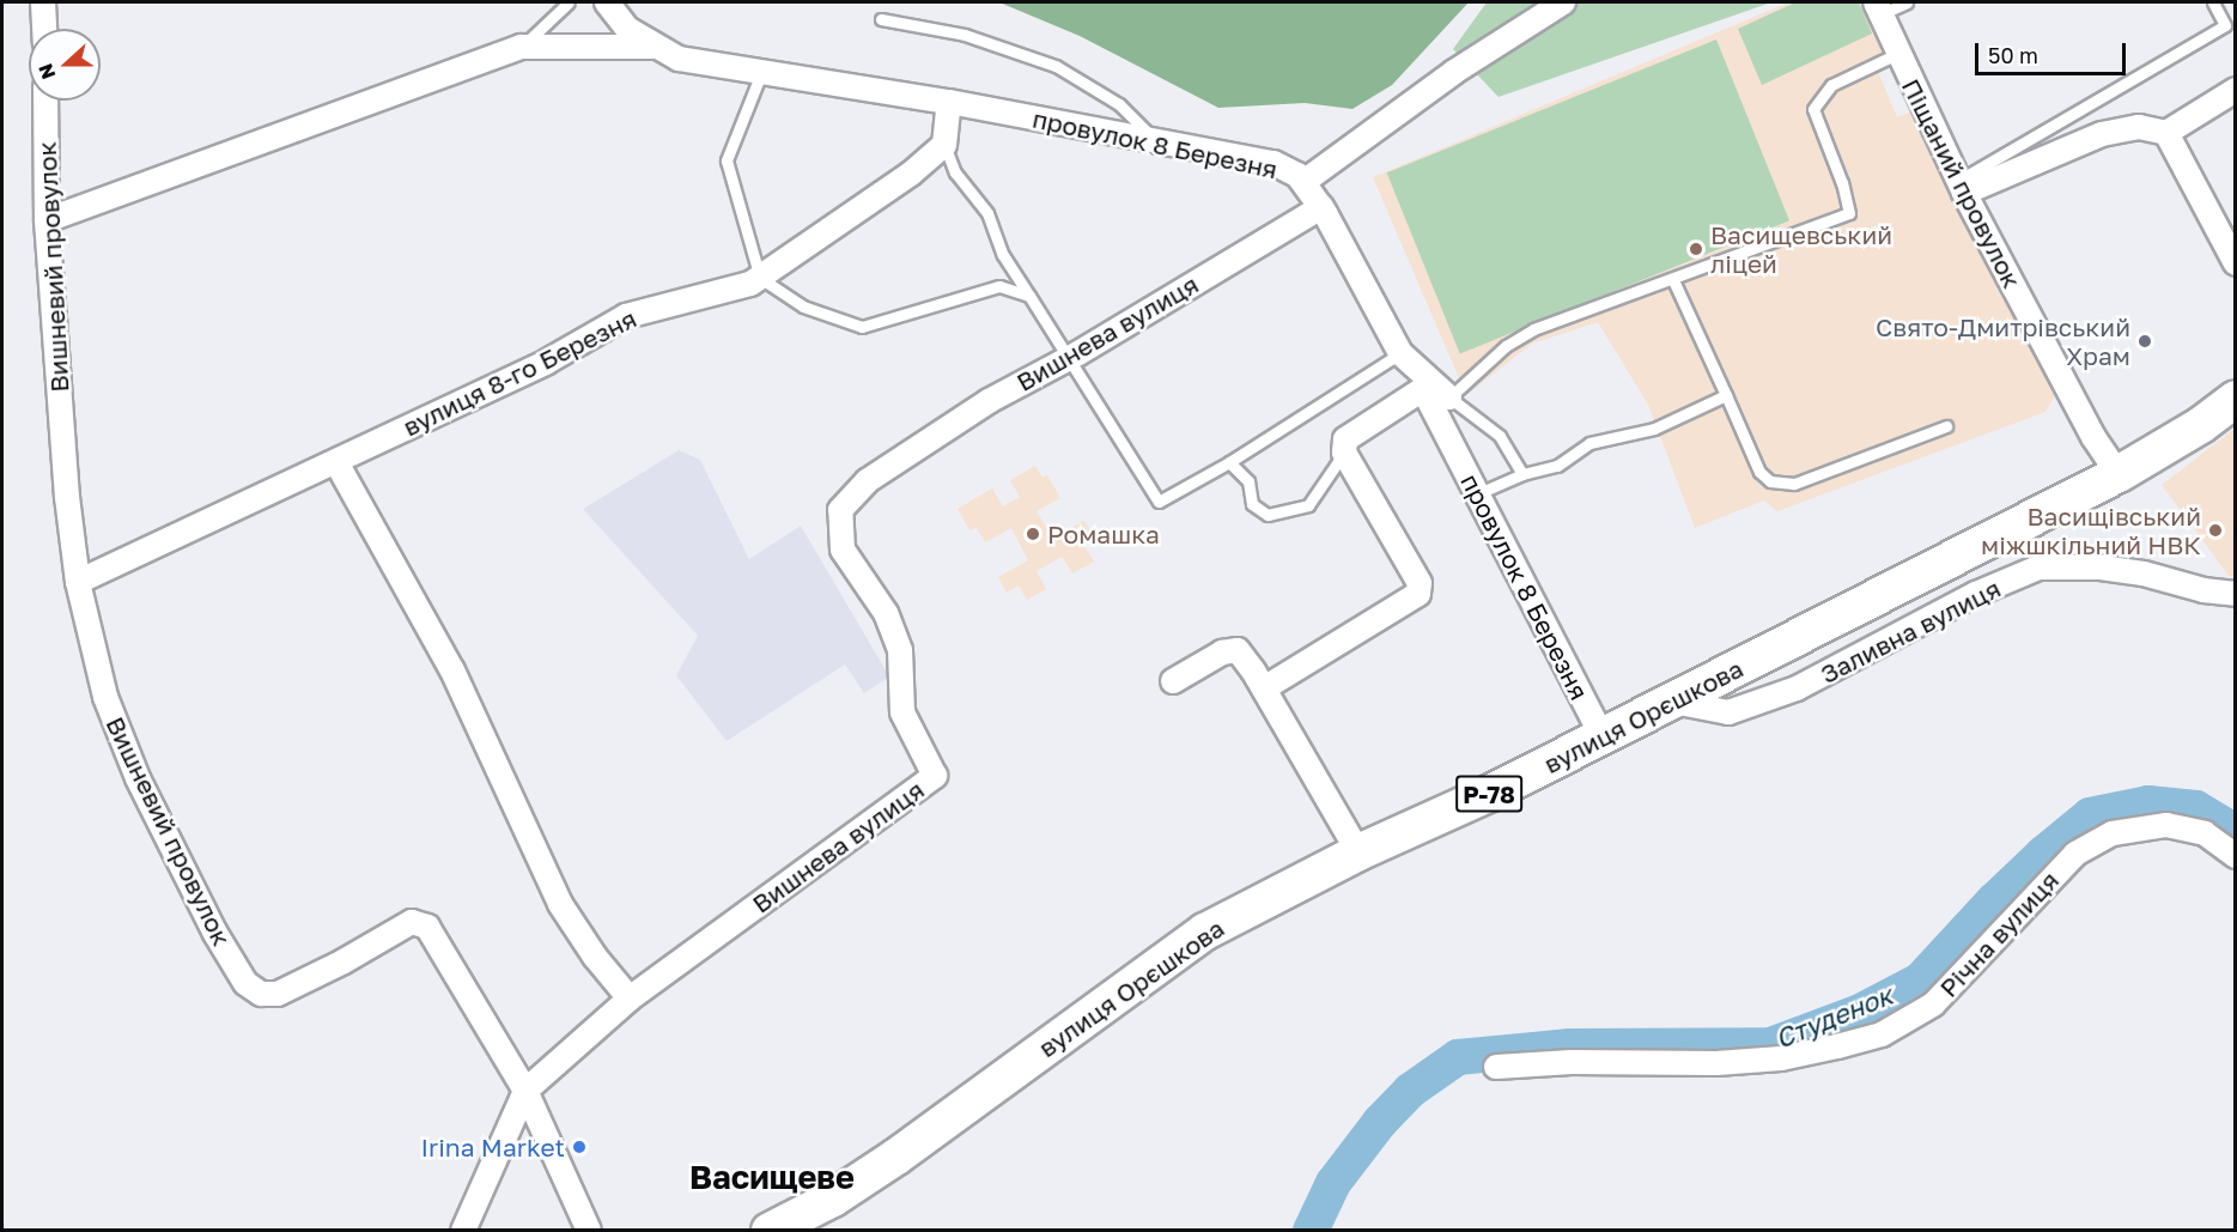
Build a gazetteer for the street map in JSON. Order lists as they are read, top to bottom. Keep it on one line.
{"streets":{"main road":["вулиця Орєшкова","Р-78"],"street":["провулок 8 Березня","Піщаний провулок","Вишневий провулок","Вишнева вулиця","вулиця 8-го Березня","Заливна вулиця","Річна вулиця"]},"crossings":[["провулок 8 Березня","Вишнева вулиця"],["провулок 8 Березня","вулиця Орєшкова"],["Піщаний провулок","вулиця Орєшкова"],["Вишневий провулок","Вишнева вулиця"],["Вишневий провулок","вулиця 8-го Березня"],["Заливна вулиця","вулиця Орєшкова"]],"districts":["Васищеве"],"water":["Студенок"],"places":["Васищевський ліцей","Свято-Дмитрівський Храм","Васищівський міжшкільний НВК","Ромашка","Irina Market"],"scale_bar":"50 m","north":"left"}
